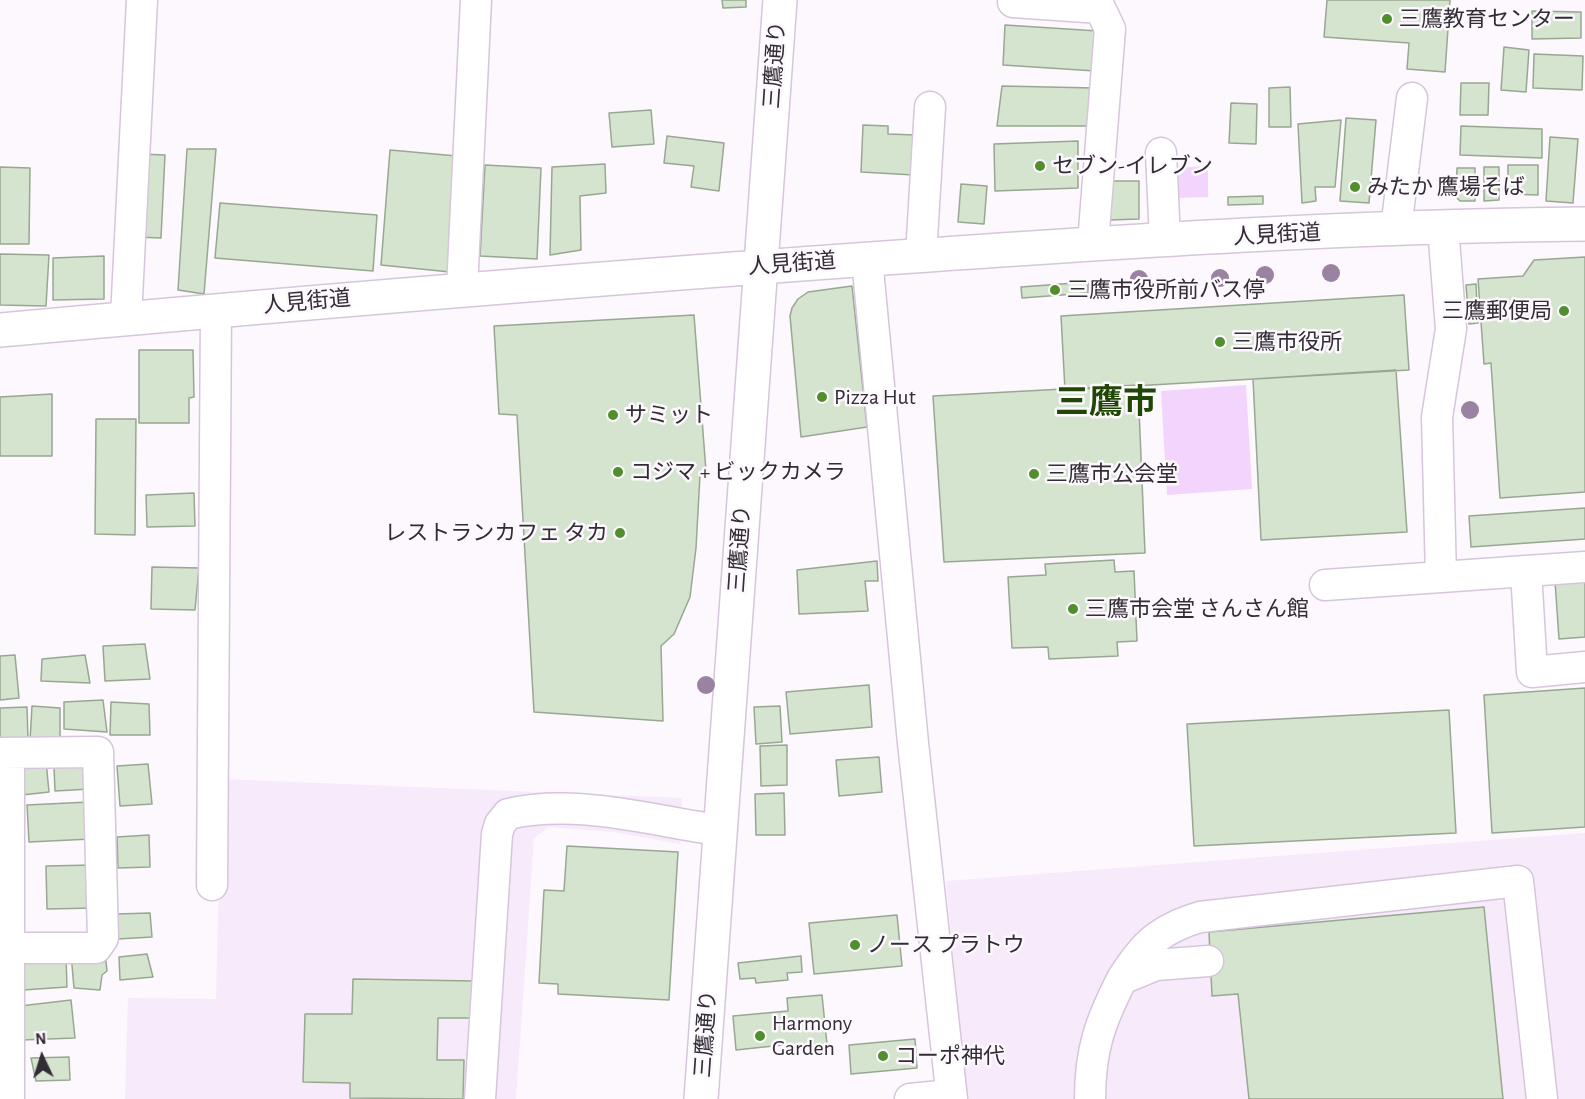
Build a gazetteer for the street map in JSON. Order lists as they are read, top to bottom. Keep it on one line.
{"streets":{"main road":["三鷹通り","人見街道"]},"crossings":[["三鷹通り","人見街道"]],"districts":["三鷹市"],"places":["三鷹教育センター","セブン-イレブン","みたか 鷹場そば","三鷹市役所前バス停","三鷹郵便局","三鷹市役所","Pizza Hut","サミット","コジマ + ビックカメラ","三鷹市公会堂","レストランカフェ タカ","三鷹市会堂 さんさん館","ノース プラトウ","Harmony Garden","コーポ神代"],"north":"top"}
